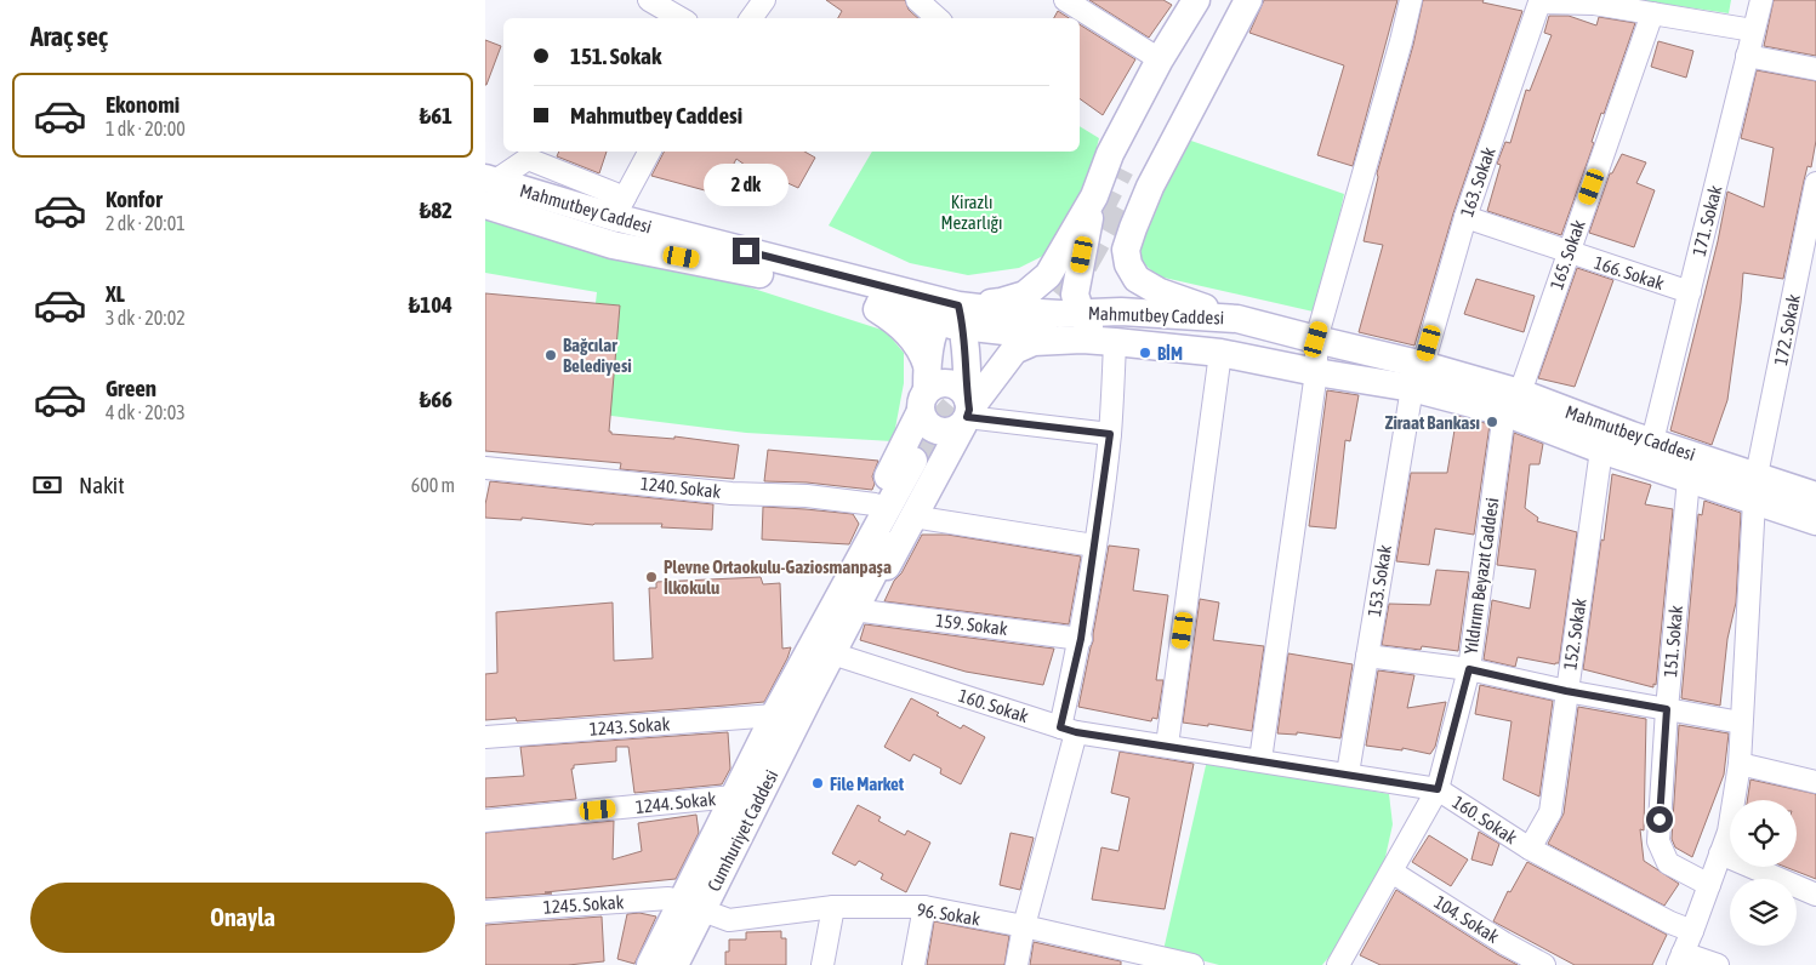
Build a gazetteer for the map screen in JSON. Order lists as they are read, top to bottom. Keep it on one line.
{"streets":{"main road":["Mahmutbey Caddesi","Cumhuriyet Caddesi"],"street":["163. Sokak","171. Sokak","165. Sokak","166. Sokak","172. Sokak","1240. Sokak","Yıldırım Beyazıt Caddesi","153. Sokak","159. Sokak","152. Sokak","151. Sokak","160. Sokak","1243. Sokak","1244. Sokak","1245. Sokak","96. Sokak","104. Sokak"]},"crossings":[["163. Sokak","Mahmutbey Caddesi"],["163. Sokak","165. Sokak"],["163. Sokak","166. Sokak"],["163. Sokak","153. Sokak"],["Mahmutbey Caddesi","171. Sokak"],["Mahmutbey Caddesi","165. Sokak"],["Mahmutbey Caddesi","172. Sokak"],["Mahmutbey Caddesi","Yıldırım Beyazıt Caddesi"],["Mahmutbey Caddesi","153. Sokak"],["Mahmutbey Caddesi","152. Sokak"],["Mahmutbey Caddesi","151. Sokak"],["171. Sokak","166. Sokak"],["165. Sokak","166. Sokak"],["165. Sokak","Yıldırım Beyazıt Caddesi"],["172. Sokak","151. Sokak"],["172. Sokak","160. Sokak"],["Yıldırım Beyazıt Caddesi","160. Sokak"],["Yıldırım Beyazıt Caddesi","104. Sokak"],["153. Sokak","160. Sokak"],["152. Sokak","160. Sokak"],["1243. Sokak","Cumhuriyet Caddesi"],["1244. Sokak","Cumhuriyet Caddesi"],["Cumhuriyet Caddesi","1245. Sokak"],["Cumhuriyet Caddesi","96. Sokak"],["1245. Sokak","96. Sokak"]],"parks":["Kirazlı Mezarlığı"],"places":["BİM","Bağcılar Belediyesi","Ziraat Bankası","Plevne Ortaokulu-Gaziosmanpaşa İlkokulu","File Market"],"page":{"heading":"Araç seç","banner":["151. Sokak","Mahmutbey Caddesi"],"list":[{"name":"Ekonomi","note":"1 dk · 20:00","value":"₺61"},{"name":"Konfor","note":"2 dk · 20:01","value":"₺82"},{"name":"XL","note":"3 dk · 20:02","value":"₺104"},{"name":"Green","note":"4 dk · 20:03","value":"₺66"}],"bubble":"2 dk","pay":["Nakit","600 m"],"buttons":"Onayla"}}
